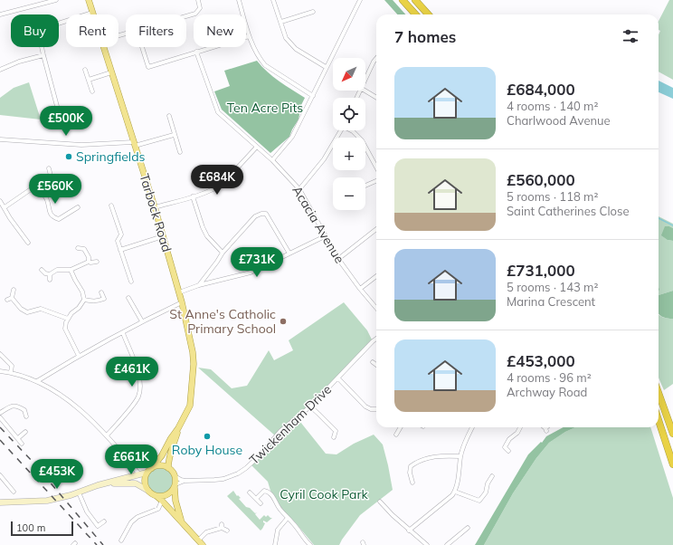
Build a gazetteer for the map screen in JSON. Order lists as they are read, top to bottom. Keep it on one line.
{"streets":{"main road":["Tarbock Road"],"street":["Acacia Avenue","Twickenham Drive"]},"crossings":[["Tarbock Road","Twickenham Drive"]],"parks":["Ten Acre Pits","Cyril Cook Park"],"places":["Springfields","St Anne's Catholic Primary School","Roby House"],"scale_bar":"100 m","north":"bottom left","page":{"chip":["Buy","Rent","Filters","New"],"heading":"7 homes","map_buttons":["+","−"],"list":[{"name":"£684,000","note":"4 rooms · 140 m² · Charlwood Avenue"},{"name":"£560,000","note":"5 rooms · 118 m² · Saint Catherines Close"},{"name":"£731,000","note":"5 rooms · 143 m² · Marina Crescent"},{"name":"£453,000","note":"4 rooms · 96 m² · Archway Road"}],"price":["£500K","£684K","£560K","£731K","£461K","£661K","£453K"],"scale":"100 m"}}
